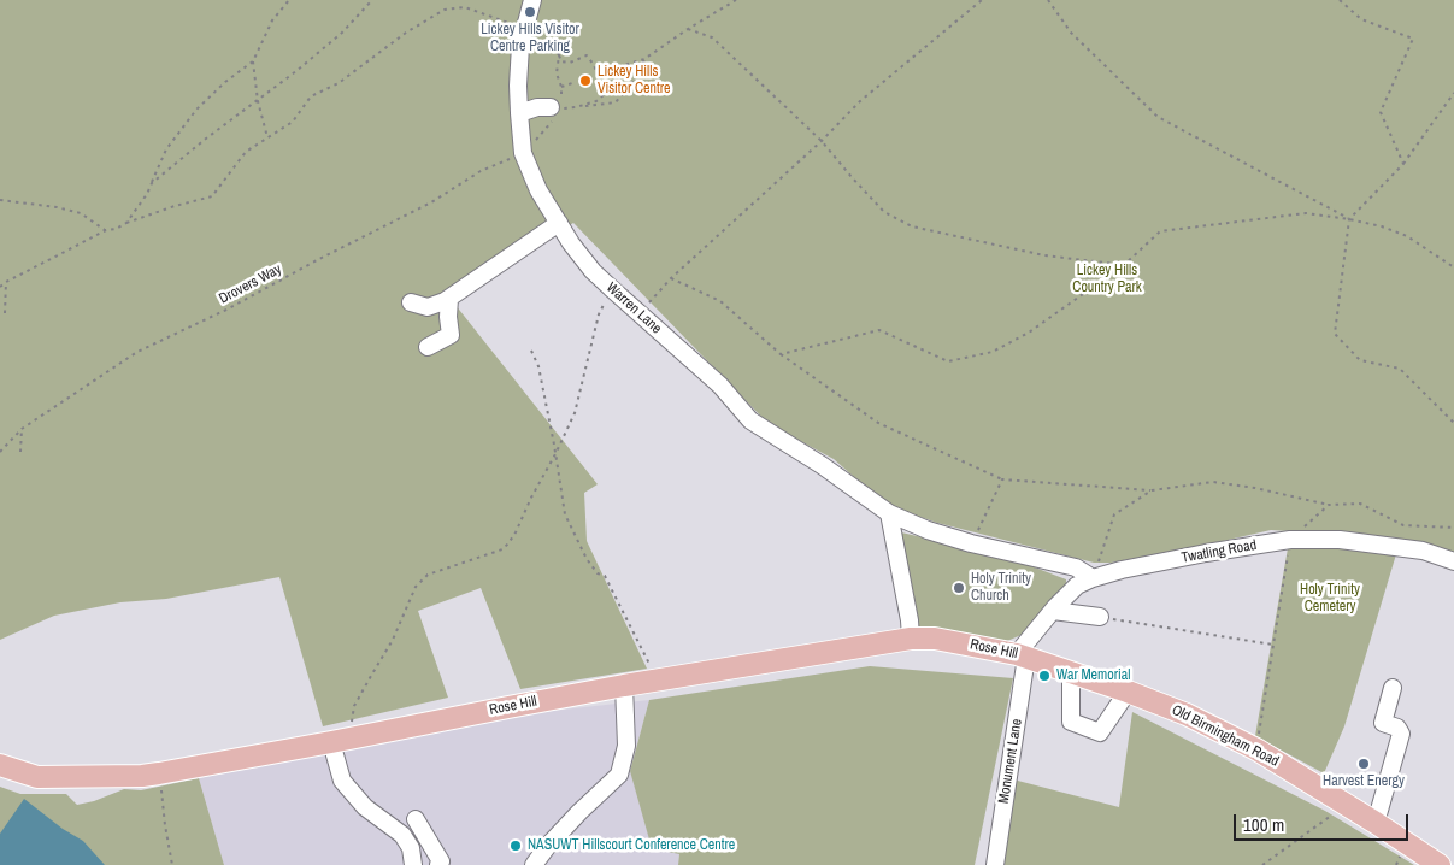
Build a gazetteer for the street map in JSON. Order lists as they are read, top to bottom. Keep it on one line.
{"streets":{"main road":["Rose Hill","Old Birmingham Road"],"street":["Warren Lane","Twatling Road","Monument Lane"],"path":["Drovers Way"]},"crossings":[["Drovers Way","Warren Lane"],["Warren Lane","Twatling Road"],["Twatling Road","Rose Hill"],["Twatling Road","Old Birmingham Road"],["Twatling Road","Monument Lane"],["Rose Hill","Old Birmingham Road"],["Rose Hill","Monument Lane"],["Old Birmingham Road","Monument Lane"]],"parks":["Lickey Hills Country Park","Holy Trinity Cemetery"],"places":["Lickey Hills Visitor Centre Parking","Lickey Hills Visitor Centre","Holy Trinity Church","War Memorial","Harvest Energy","NASUWT Hillscourt Conference Centre"],"scale_bar":"100 m"}
